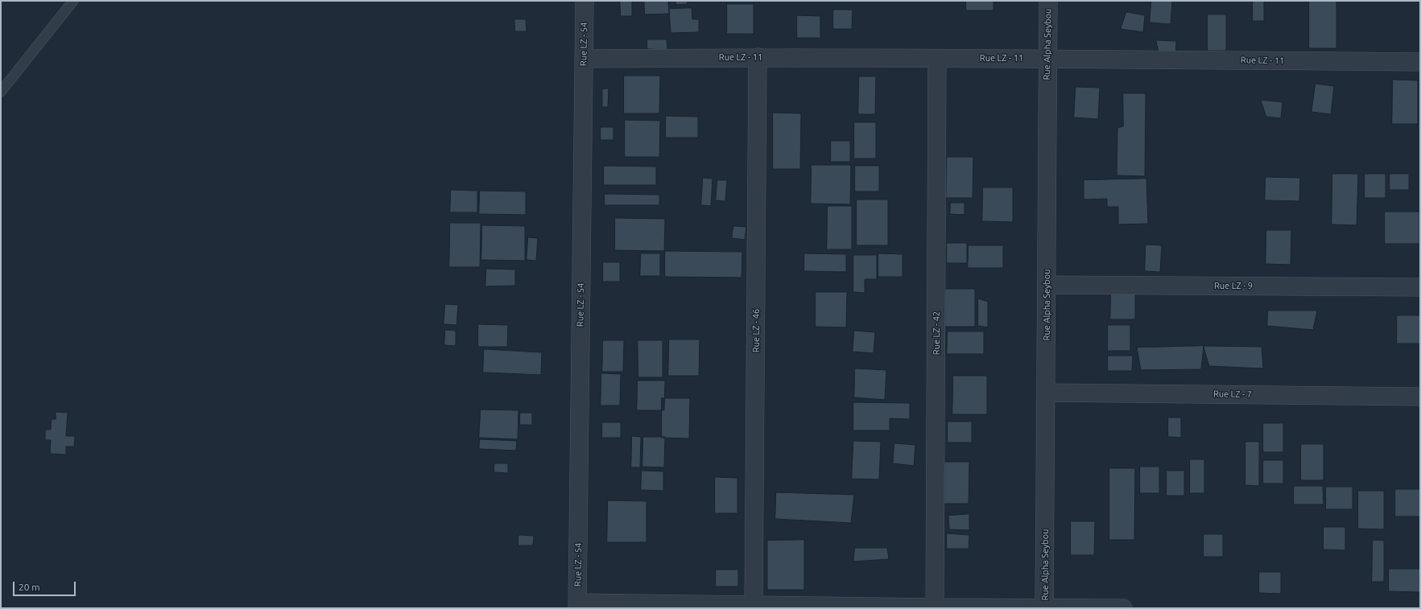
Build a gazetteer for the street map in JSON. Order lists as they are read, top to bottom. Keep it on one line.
{"streets":{"street":["Rue LZ - 54","Rue Alpha Seybou","Rue LZ - 11","Rue LZ - 9","Rue LZ - 46","Rue LZ - 42","Rue LZ - 7"]},"crossings":[["Rue LZ - 54","Rue LZ - 11"],["Rue Alpha Seybou","Rue LZ - 11"],["Rue Alpha Seybou","Rue LZ - 9"],["Rue Alpha Seybou","Rue LZ - 7"],["Rue LZ - 11","Rue LZ - 46"],["Rue LZ - 11","Rue LZ - 42"]],"scale_bar":"20 m"}
